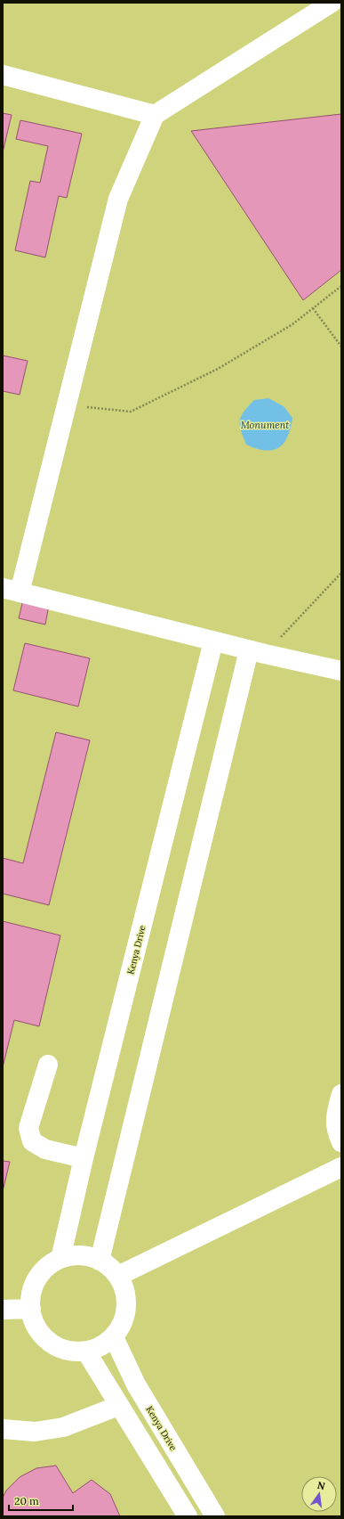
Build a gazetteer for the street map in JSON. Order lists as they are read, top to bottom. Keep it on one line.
{"streets":{"lane":["Kenya Drive"]},"water":["Monument"],"scale_bar":"20 m","north":"top"}
